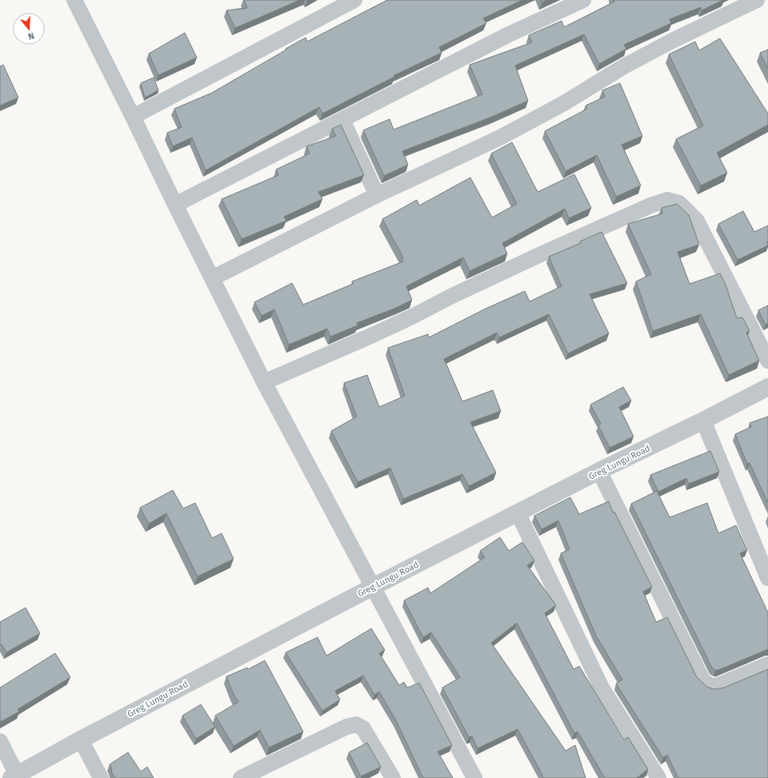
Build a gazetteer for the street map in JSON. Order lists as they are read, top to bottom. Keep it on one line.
{"streets":{"street":["Greg Lungu Road"]},"north":"bottom"}
